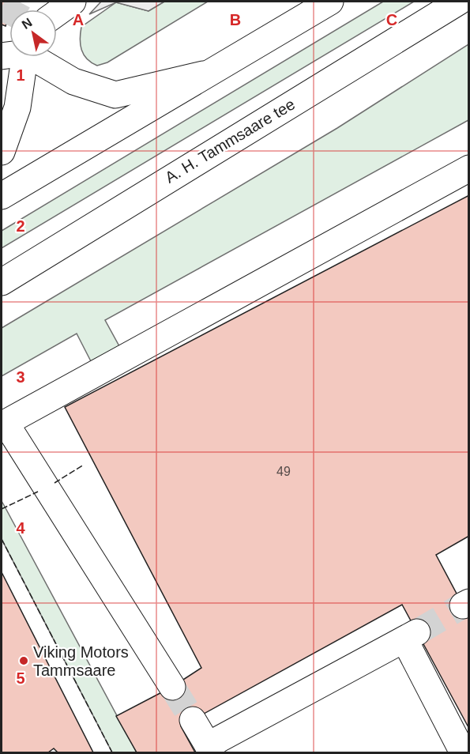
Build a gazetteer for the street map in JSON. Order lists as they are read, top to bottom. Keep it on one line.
{"streets":{"main road":["A. H. Tammsaare tee"]},"places":["Viking Motors Tammsaare"],"house_numbers":["49"],"north":"top left","grid":{"columns":["A","B","C"],"rows":["1","2","3","4","5"]}}
